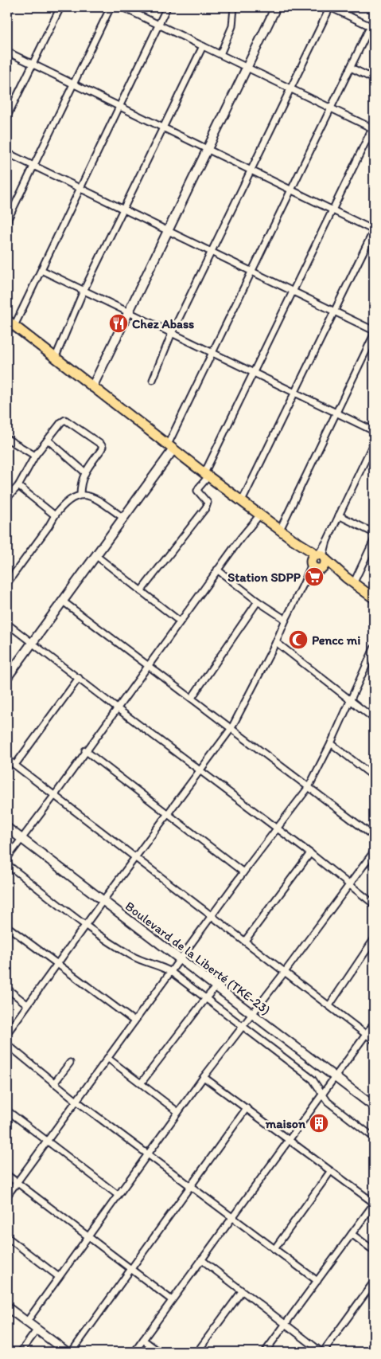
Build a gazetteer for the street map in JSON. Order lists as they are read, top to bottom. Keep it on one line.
{"streets":{"street":["Boulevard de la Liberté (TKE-23)"]},"places":{"restaurant":["Chez Abass"],"supermarket":["Station SDPP"],"mosque":["Pencc mi"],"building":["maison"]}}
